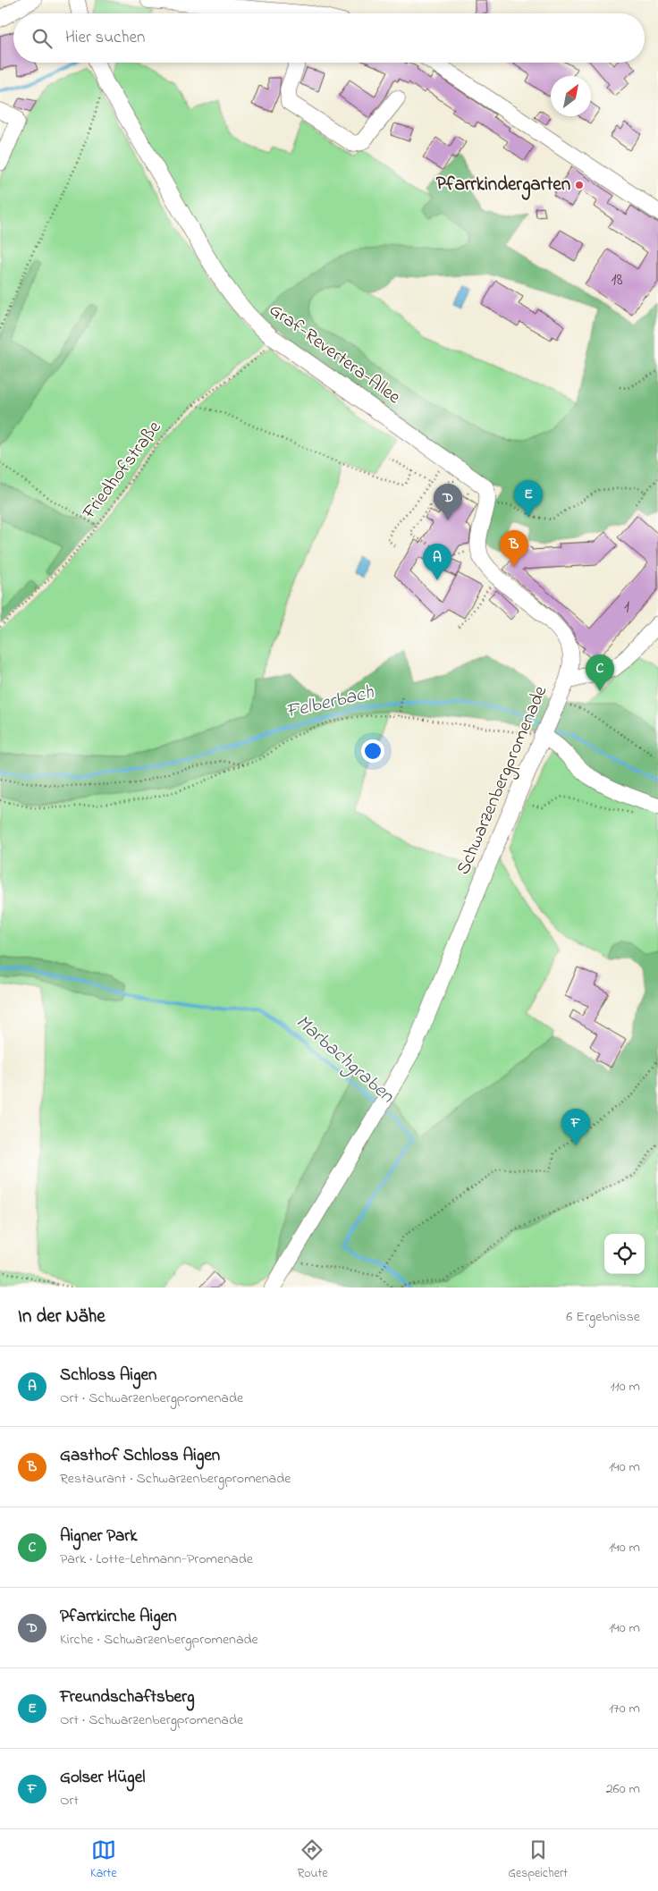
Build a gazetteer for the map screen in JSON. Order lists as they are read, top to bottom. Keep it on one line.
{"streets":{"street":["Graf-Revertera-Allee","Schwarzenbergpromenade"],"path":["Friedhofstraße"]},"crossings":[["Graf-Revertera-Allee","Friedhofstraße"]],"water":["Felberbach","Marbachgraben"],"places":["Pfarrkindergarten"],"house_numbers":["18","1"],"north":"top right","page":{"search":"Hier suchen","pins":["E","D","B","A","C","F"],"heading":["In der Nähe","6 Ergebnisse"],"list":[{"mark":"A","name":"Schloss Aigen","note":"Ort · Schwarzenbergpromenade","value":"110 m"},{"mark":"B","name":"Gasthof Schloss Aigen","note":"Restaurant · Schwarzenbergpromenade","value":"140 m"},{"mark":"C","name":"Aigner Park","note":"Park · Lotte-Lehmann-Promenade","value":"140 m"},{"mark":"D","name":"Pfarrkirche Aigen","note":"Kirche · Schwarzenbergpromenade","value":"140 m"},{"mark":"E","name":"Freundschaftsberg","note":"Ort · Schwarzenbergpromenade","value":"170 m"},{"mark":"F","name":"Golser Hügel","note":"Ort","value":"260 m"}],"nav":["Karte","Route","Gespeichert"]}}
